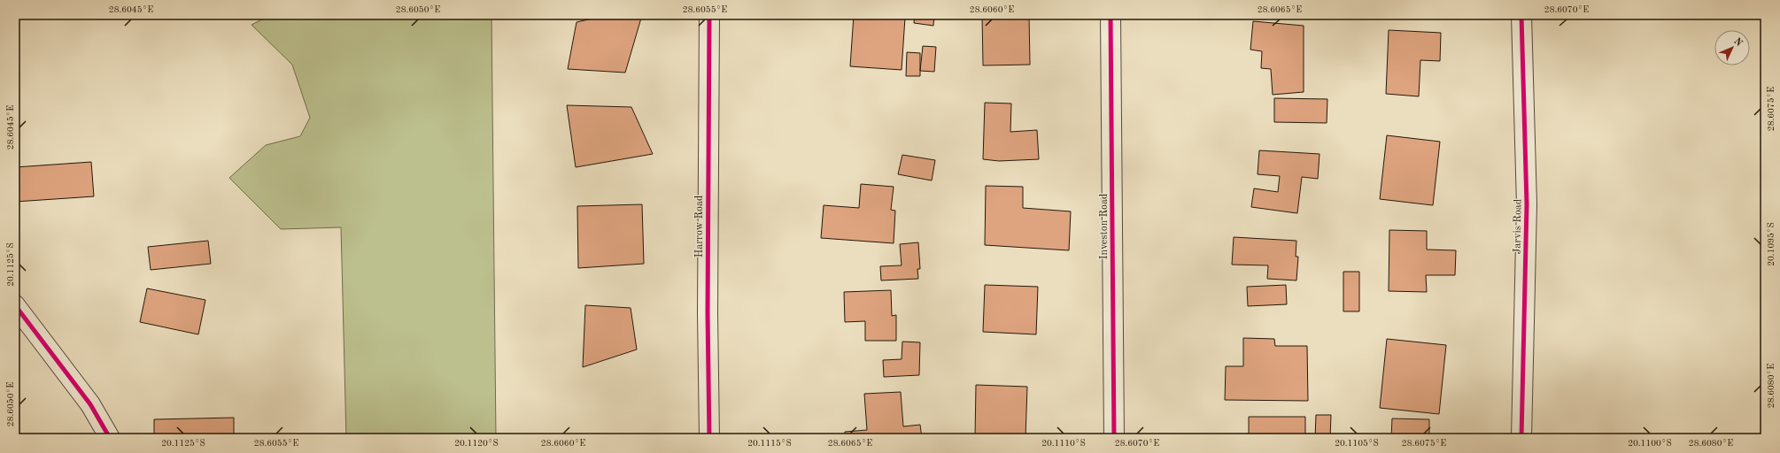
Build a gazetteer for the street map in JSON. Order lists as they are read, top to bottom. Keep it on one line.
{"streets":{"street":["Harrow Road","Investon Road","Jarvis Road"]},"north":"top right","coordinates":["28.6045°E","28.6050°E","28.6055°E","28.6060°E","28.6065°E","28.6070°E","28.6075°E","20.1095°S","20.1125°S","28.6080°E","20.1120°S","20.1115°S","20.1110°S","20.1105°S","20.1100°S"]}
